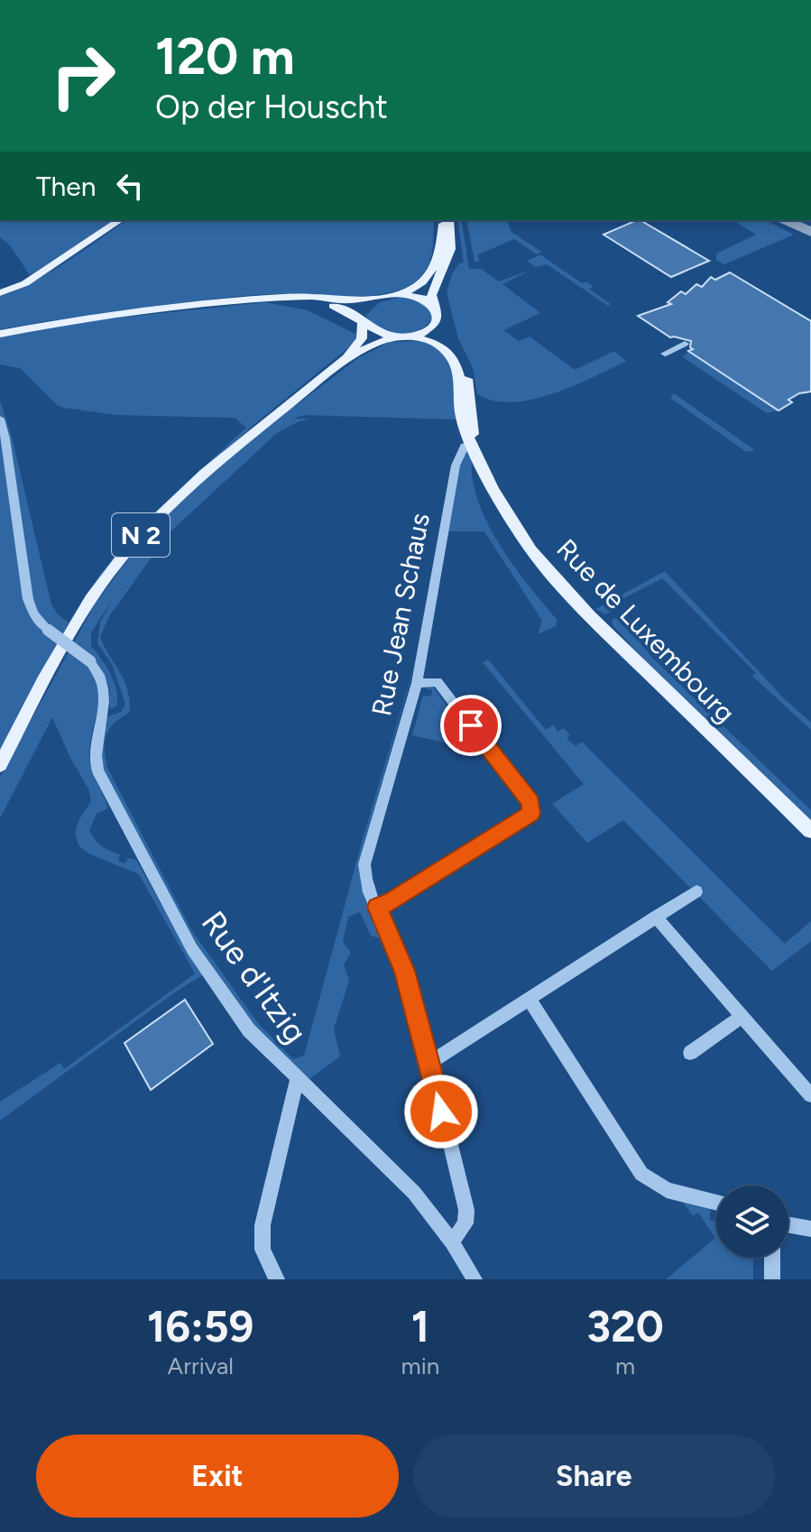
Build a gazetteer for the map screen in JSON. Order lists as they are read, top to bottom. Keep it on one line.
{"streets":{"main road":["N 2","Rue de Luxembourg"],"street":["Rue Jean Schaus","Rue d'Itzig"]},"crossings":[["N 2","Rue de Luxembourg"],["Rue Jean Schaus","Rue de Luxembourg"],["Rue Jean Schaus","Rue d'Itzig"]],"page":{"turn":["120 m","Op der Houscht"],"then":"Then","eta":["16:59","Arrival","1","min","320","m"],"buttons":["Exit","Share"]}}
